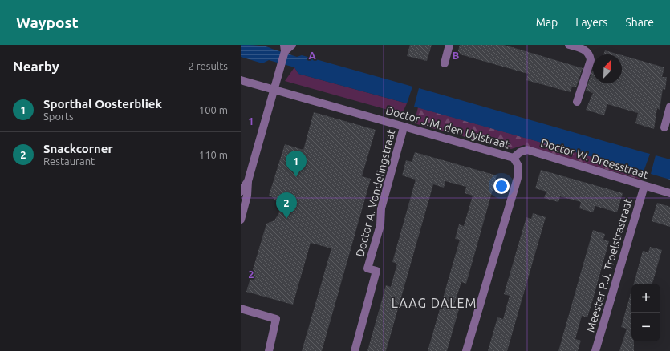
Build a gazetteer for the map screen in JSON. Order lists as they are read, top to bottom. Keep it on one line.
{"streets":{"street":["Doctor J.M. den Uylstraat","Doctor W. Dreesstraat","Doctor A. Vondelingstraat","Meester P.J. Troelstrastraat"]},"crossings":[["Doctor J.M. den Uylstraat","Doctor W. Dreesstraat"],["Doctor J.M. den Uylstraat","Doctor A. Vondelingstraat"],["Doctor W. Dreesstraat","Meester P.J. Troelstrastraat"]],"districts":["LAAG DALEM"],"north":"top right","page":{"header":"Waypost","nav":["Map","Layers","Share"],"heading":["Nearby","2 results"],"list":[{"mark":"1","name":"Sporthal Oosterbliek","note":"Sports","value":"100 m"},{"mark":"2","name":"Snackcorner","note":"Restaurant","value":"110 m"}],"pins":["1","2"],"map_buttons":["+","−"]},"grid":{"columns":["A","B"],"rows":["1","2"]}}
